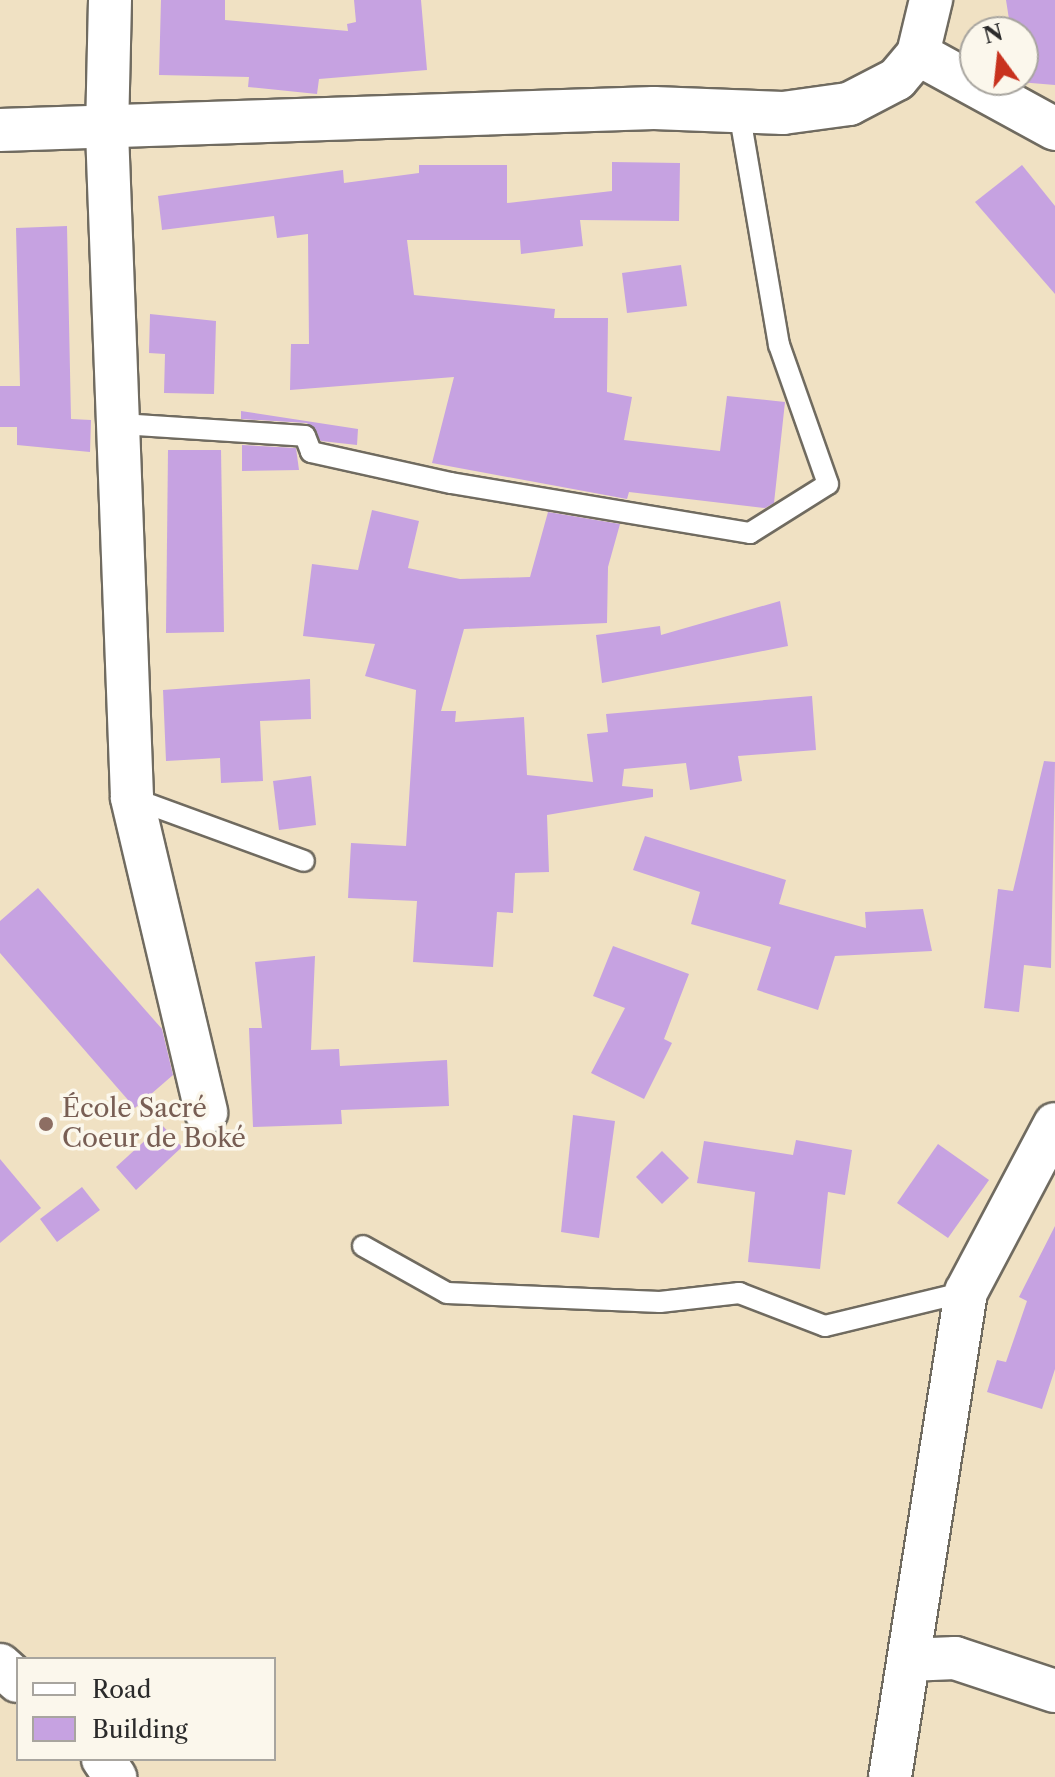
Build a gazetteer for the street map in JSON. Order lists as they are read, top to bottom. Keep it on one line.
{"places":["École Sacré Coeur de Boké"],"legend":["Road","Building"],"north":"top"}
